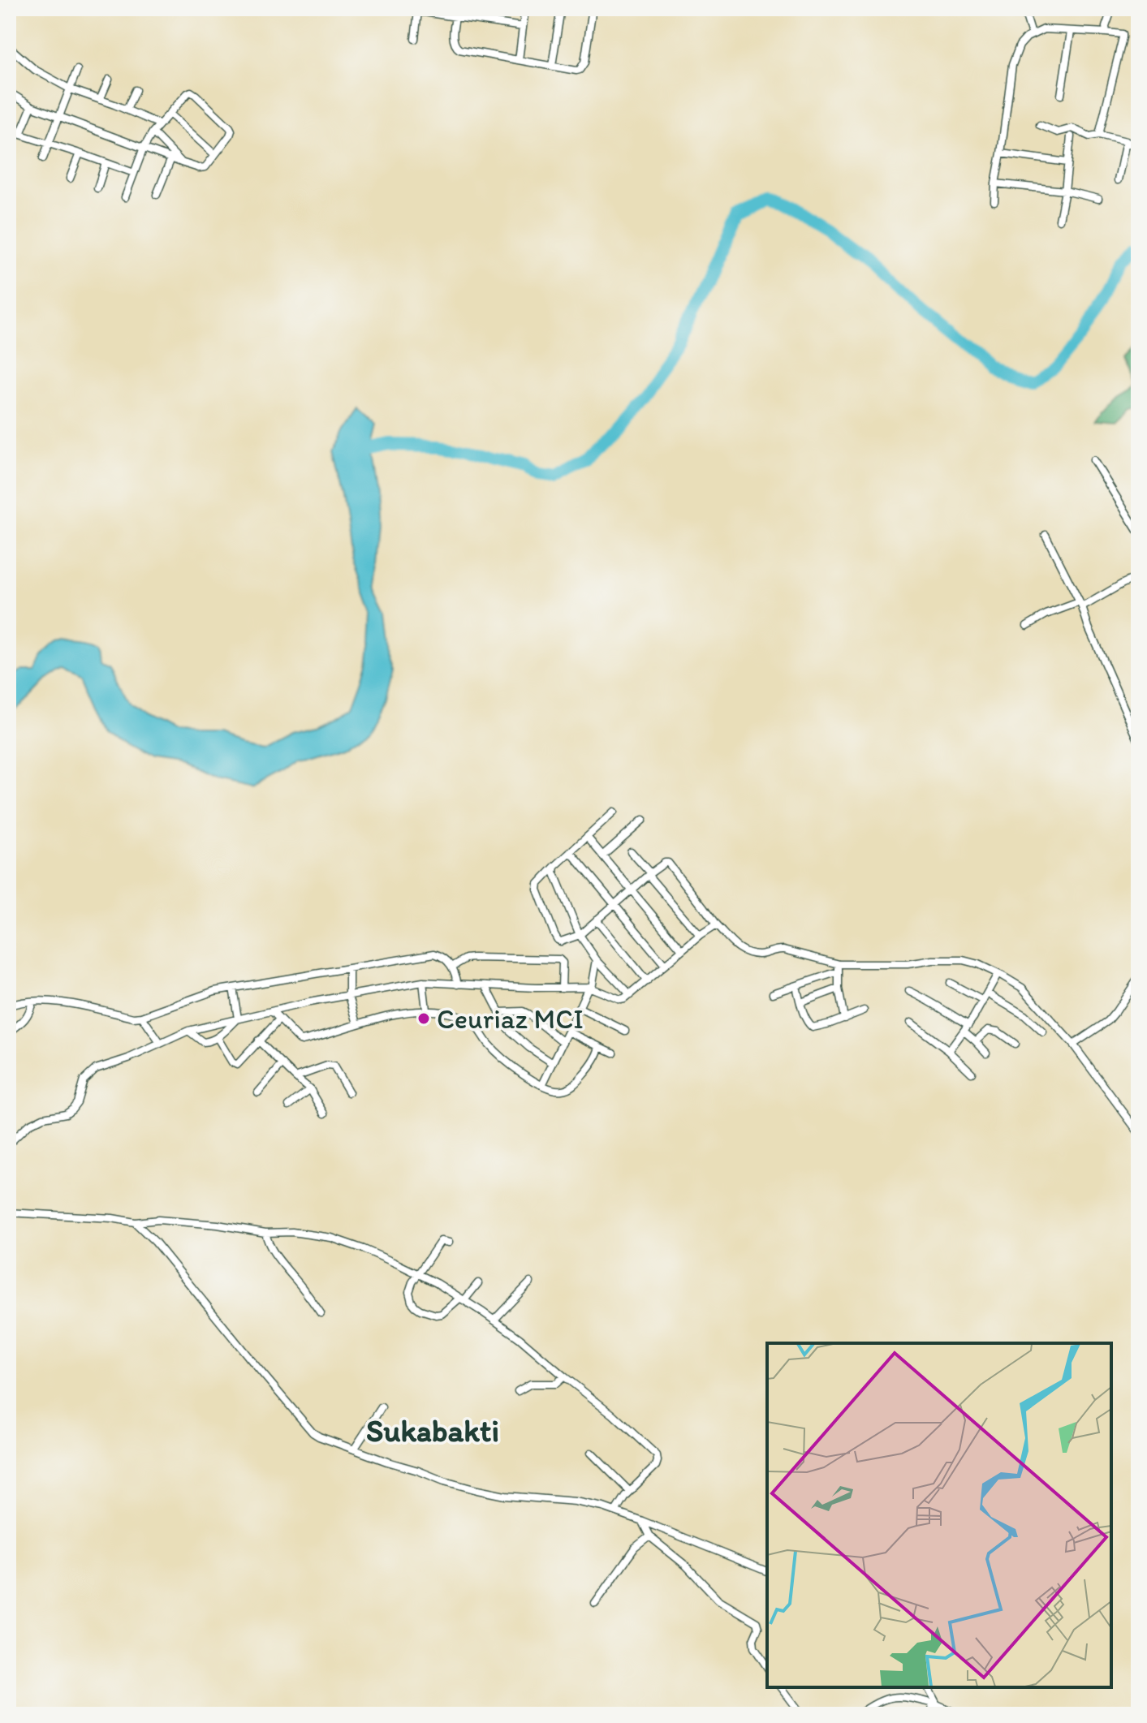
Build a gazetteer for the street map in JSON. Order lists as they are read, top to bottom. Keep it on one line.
{"districts":["Sukabakti"],"places":["Ceuriaz MCI"]}
